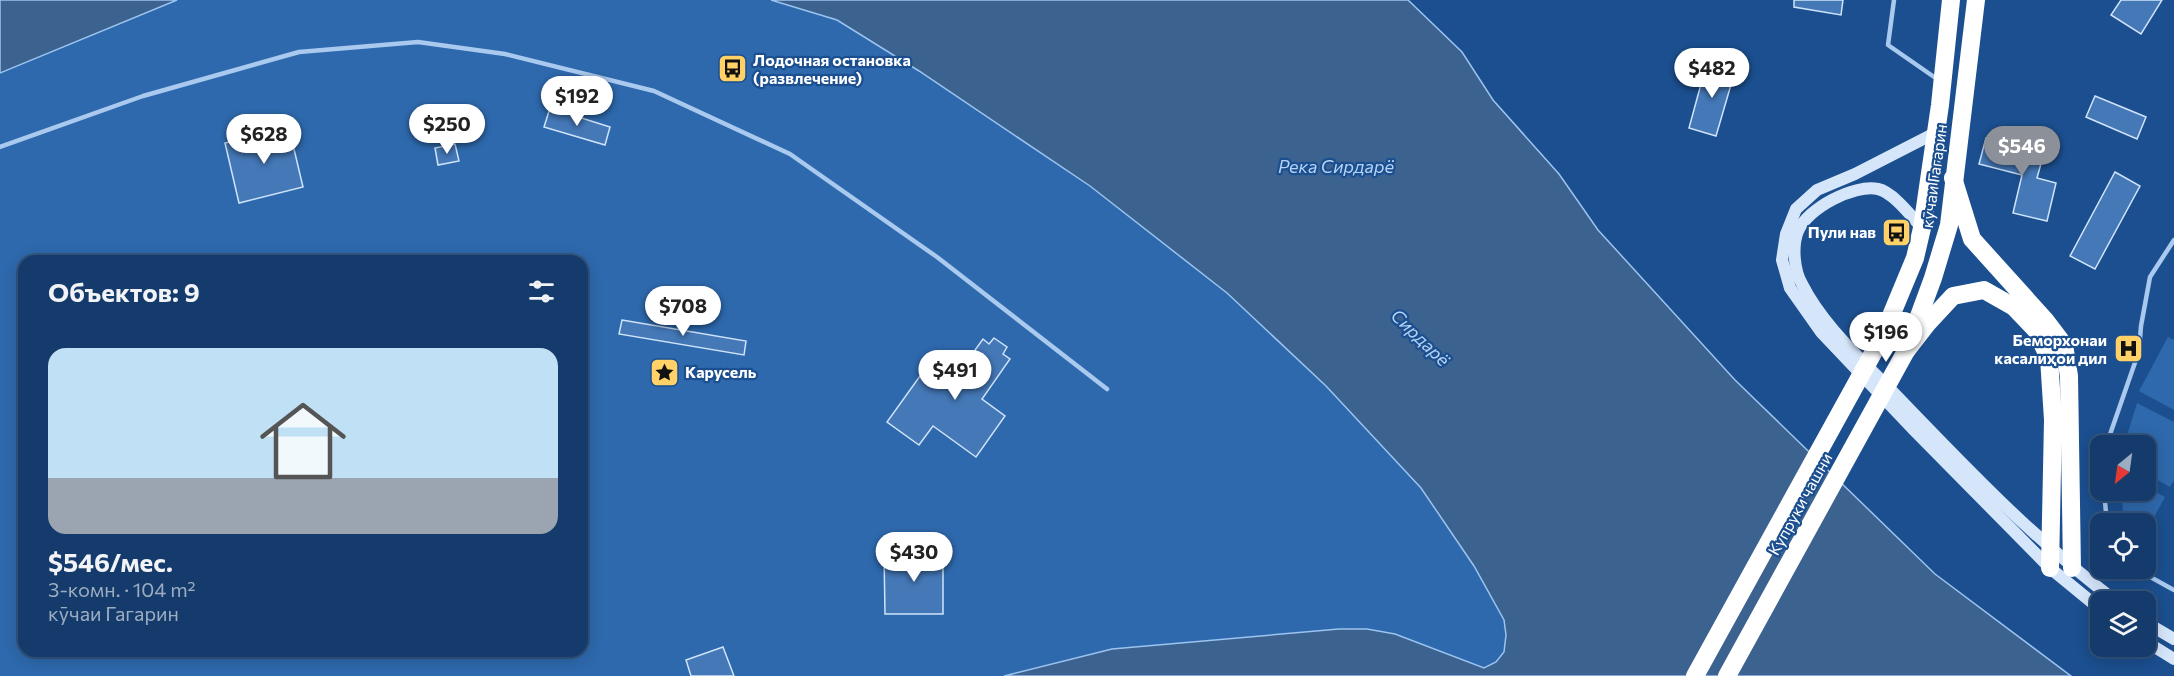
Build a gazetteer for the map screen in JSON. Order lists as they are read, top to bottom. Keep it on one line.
{"streets":{"highway":["кӯчаи Гагарин","Купруки чашни"]},"crossings":[["кӯчаи Гагарин","Купруки чашни"]],"water":["Река Сирдарё","Сирдарё"],"places":{"bus stop":["Лодочная остановка (развлечение)","Пули нав"],"hospital":["Беморхонаи касалиҳои дил"],"place":["Карусель"]},"north":"bottom left","page":{"price":["$482","$192","$250","$628","$546","$708","$196","$491","$430"],"heading":"Объектов: 9","list":[{"name":"$546/мес.","note":"3-комн. · 104 m² · кӯчаи Гагарин"}]}}
